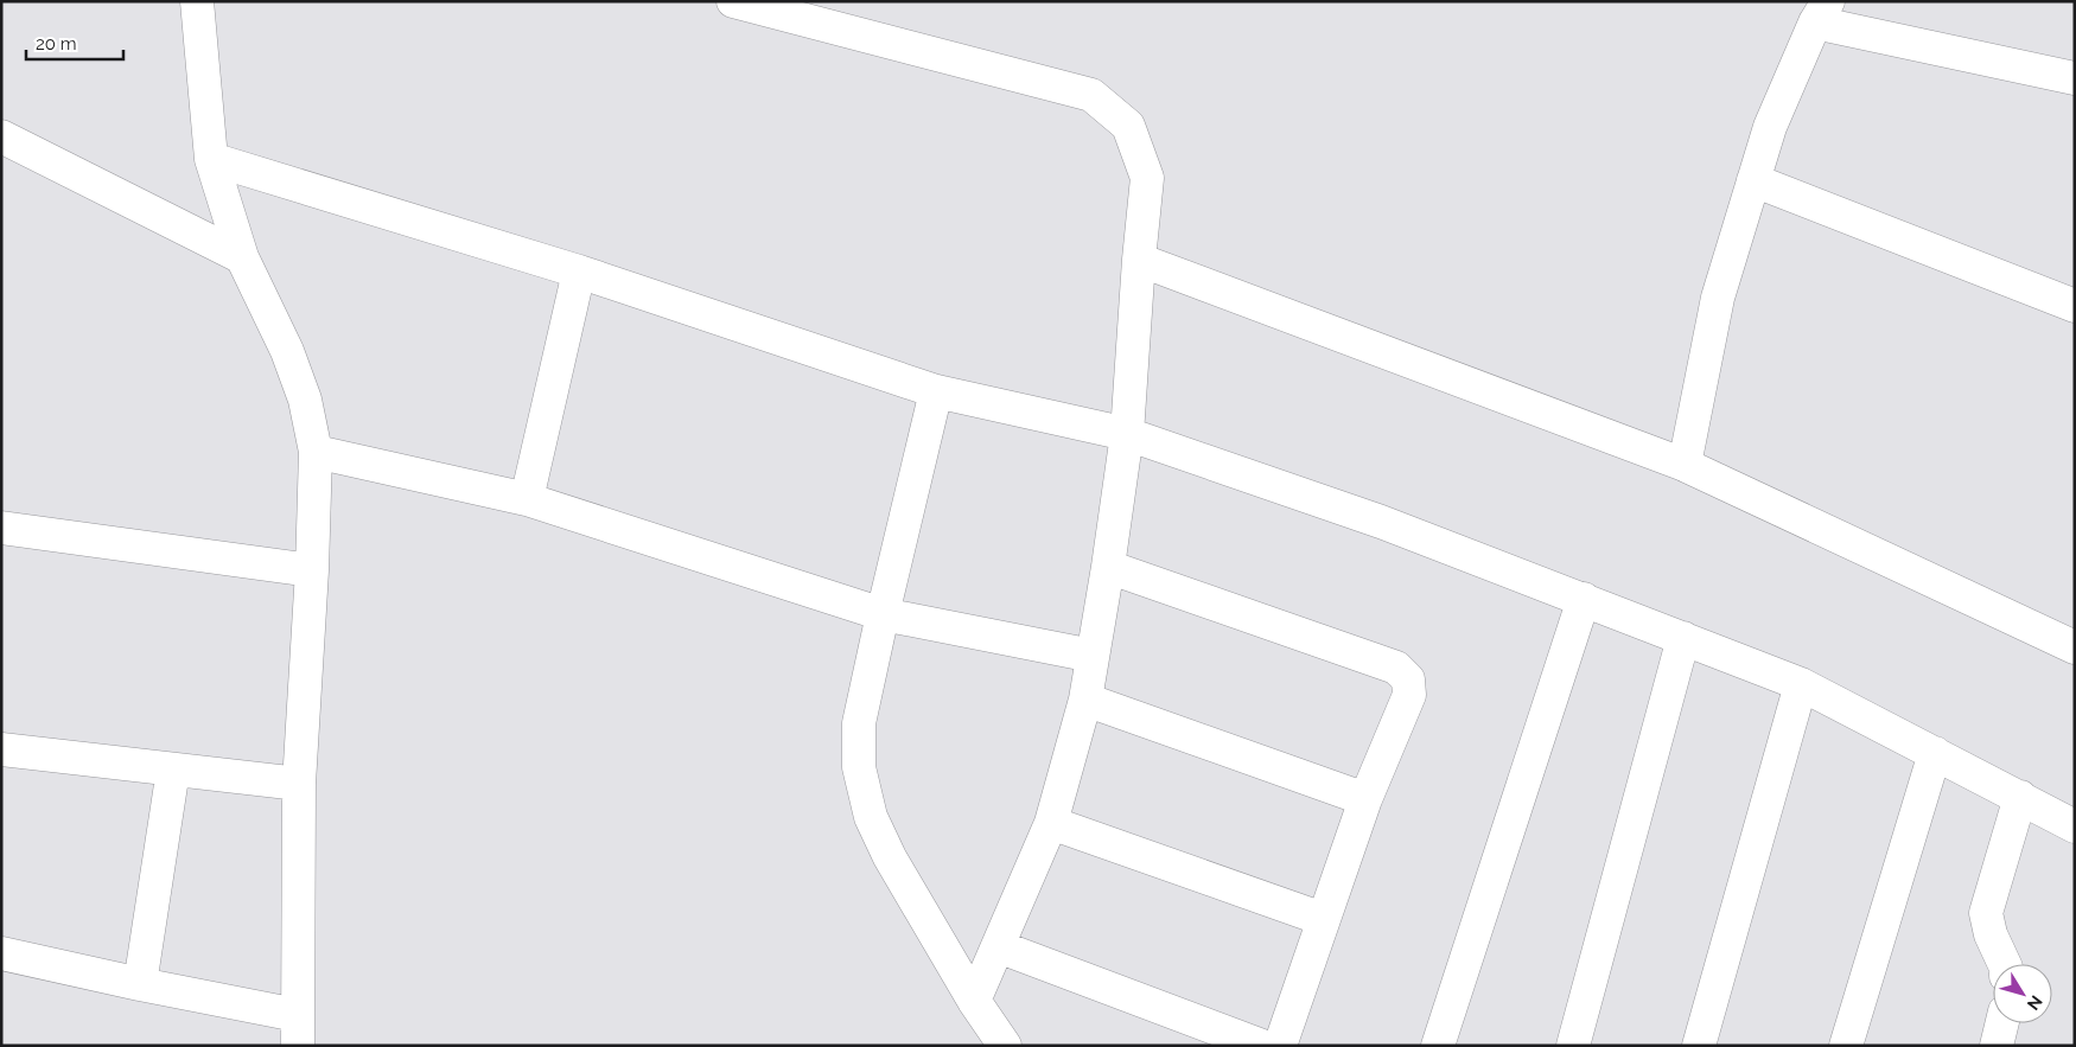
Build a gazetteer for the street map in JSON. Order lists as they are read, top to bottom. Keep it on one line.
{"scale_bar":"20 m","north":"bottom right"}
